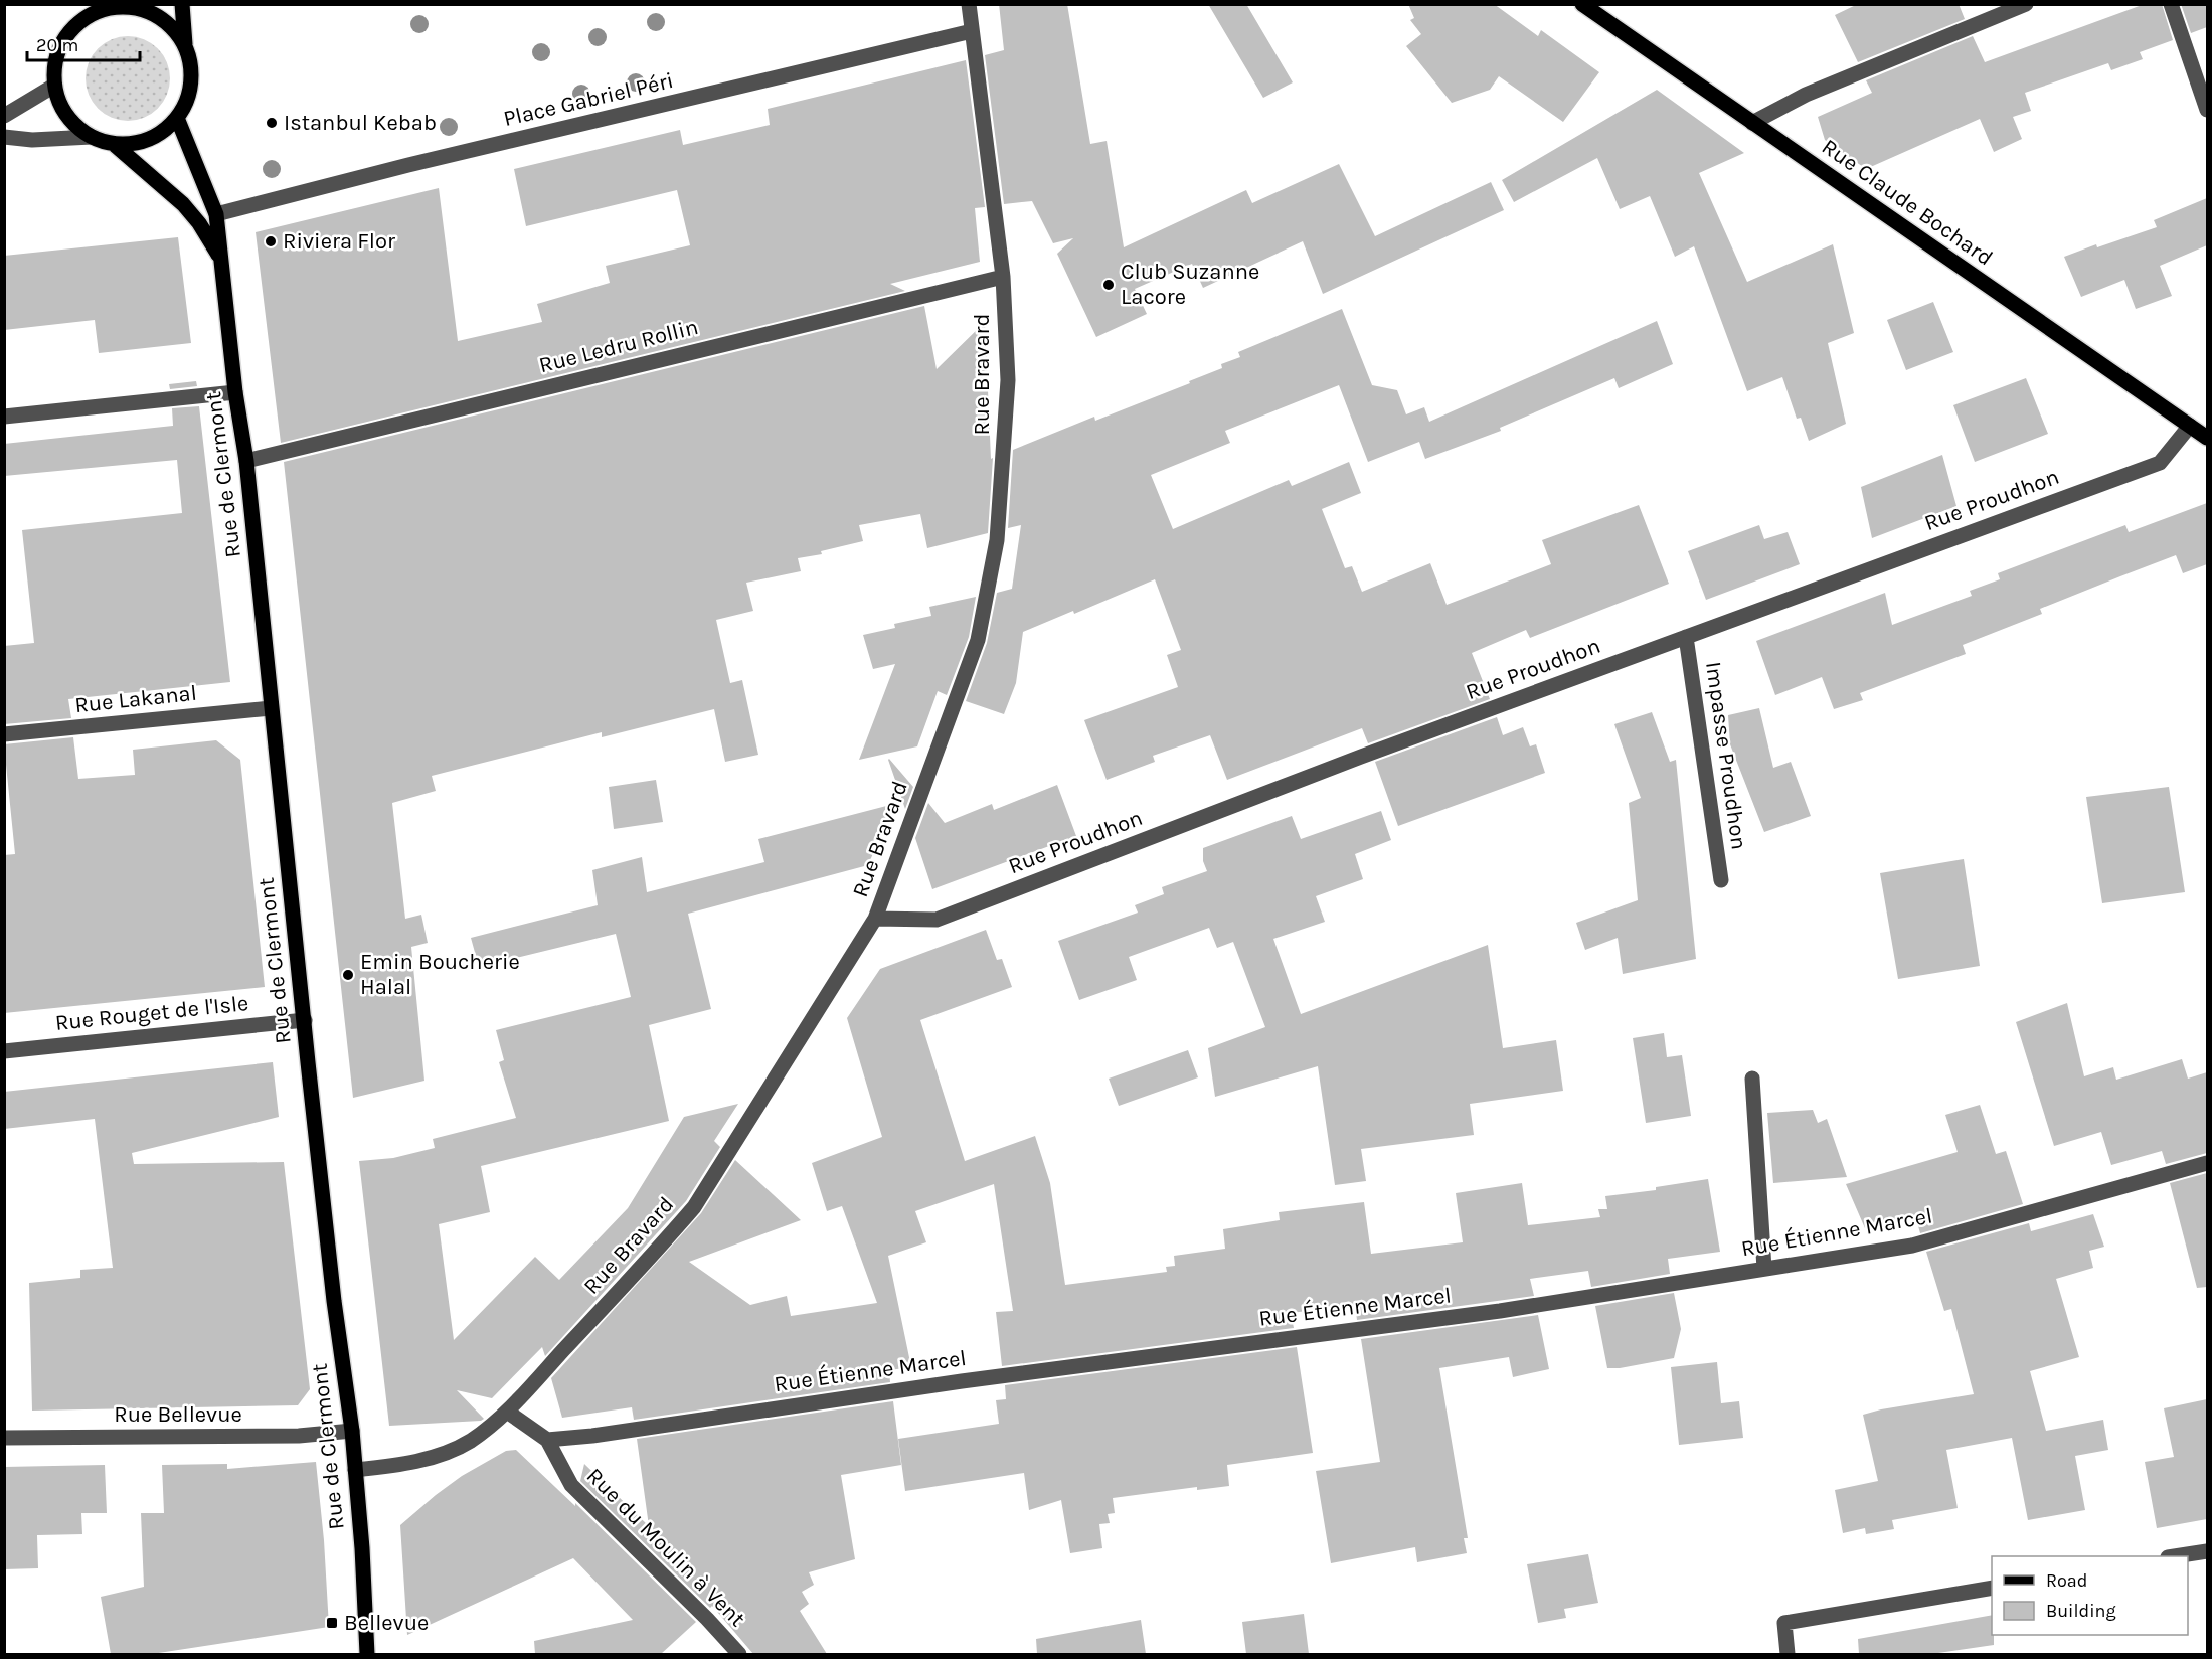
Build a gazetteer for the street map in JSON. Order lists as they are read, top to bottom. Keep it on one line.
{"streets":{"main road":["Rue Claude Bochard","Rue de Clermont"],"street":["Place Gabriel Péri","Rue Ledru Rollin","Rue Bravard","Rue Proudhon","Rue Lakanal","Impasse Proudhon","Rue Rouget de l'Isle","Rue Étienne Marcel","Rue Bellevue","Rue du Moulin à Vent"]},"crossings":[["Place Gabriel Péri","Rue Bravard"],["Place Gabriel Péri","Rue de Clermont"],["Rue Claude Bochard","Rue Proudhon"],["Rue Ledru Rollin","Rue Bravard"],["Rue Ledru Rollin","Rue de Clermont"],["Rue Bravard","Rue de Clermont"],["Rue Bravard","Rue Proudhon"],["Rue de Clermont","Rue Lakanal"],["Rue de Clermont","Rue Rouget de l'Isle"],["Rue de Clermont","Rue Bellevue"],["Rue Proudhon","Impasse Proudhon"],["Rue Étienne Marcel","Rue du Moulin à Vent"]],"places":{"other":["Istanbul Kebab","Riviera Flor","Club Suzanne Lacore","Emin Boucherie Halal"],"transit":["Bellevue"]},"legend":["Road","Building"],"scale_bar":"20 m"}
